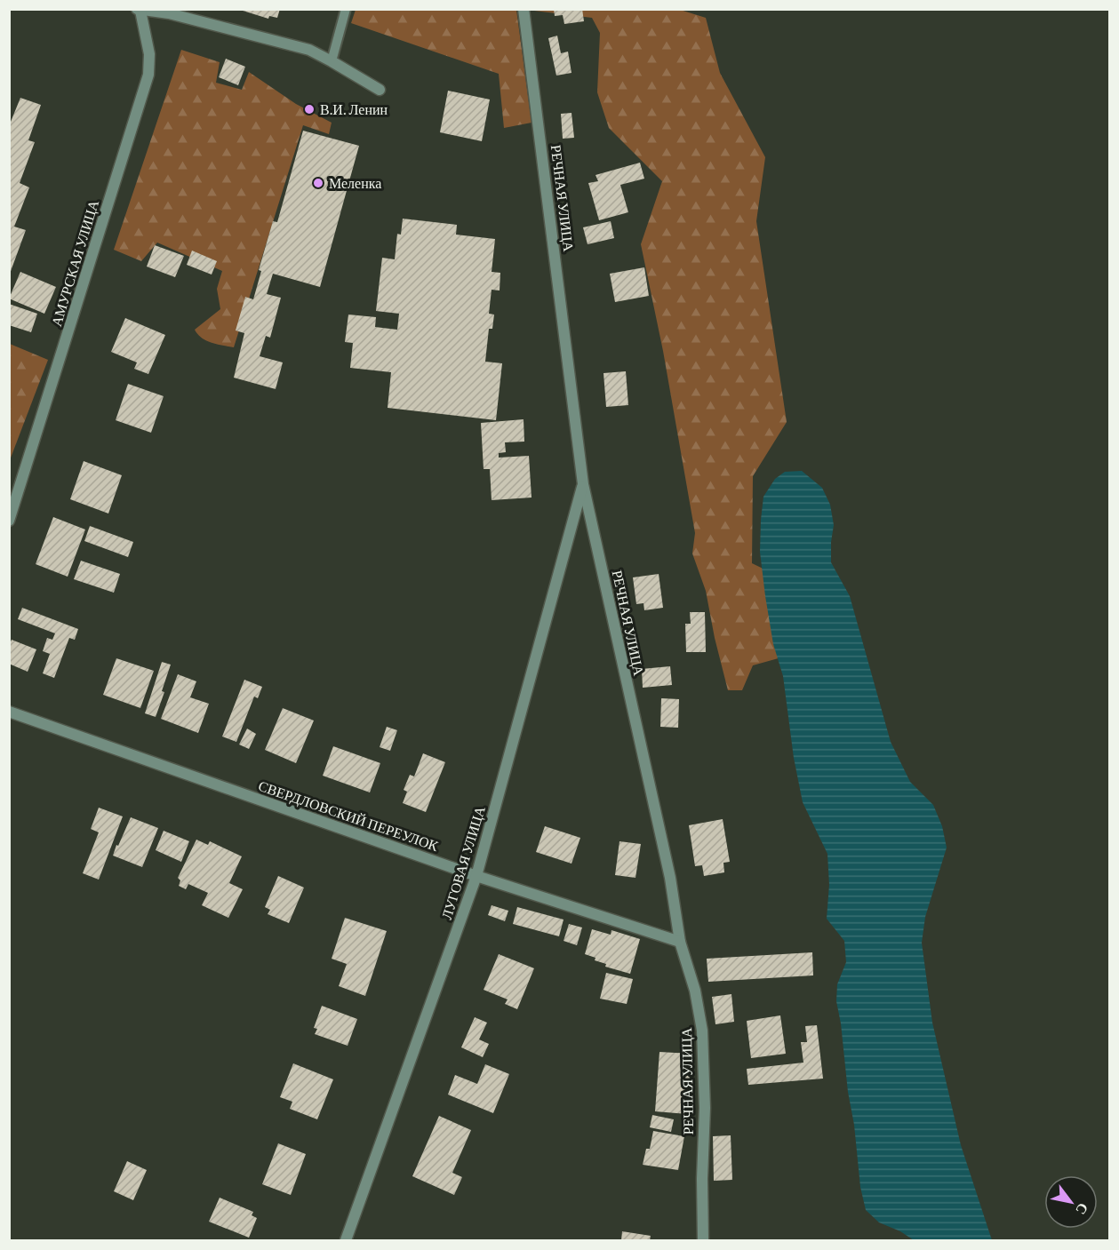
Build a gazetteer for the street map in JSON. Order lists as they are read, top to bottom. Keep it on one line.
{"streets":{"street":["РЕЧНАЯ УЛИЦА","АМУРСКАЯ УЛИЦА","СВЕРДЛОВСКИЙ ПЕРЕУЛОК","ЛУГОВАЯ УЛИЦА"]},"crossings":[["РЕЧНАЯ УЛИЦА","СВЕРДЛОВСКИЙ ПЕРЕУЛОК"],["РЕЧНАЯ УЛИЦА","ЛУГОВАЯ УЛИЦА"],["СВЕРДЛОВСКИЙ ПЕРЕУЛОК","ЛУГОВАЯ УЛИЦА"]],"places":["В.И. Ленин","Меленка"],"north":"bottom right"}
